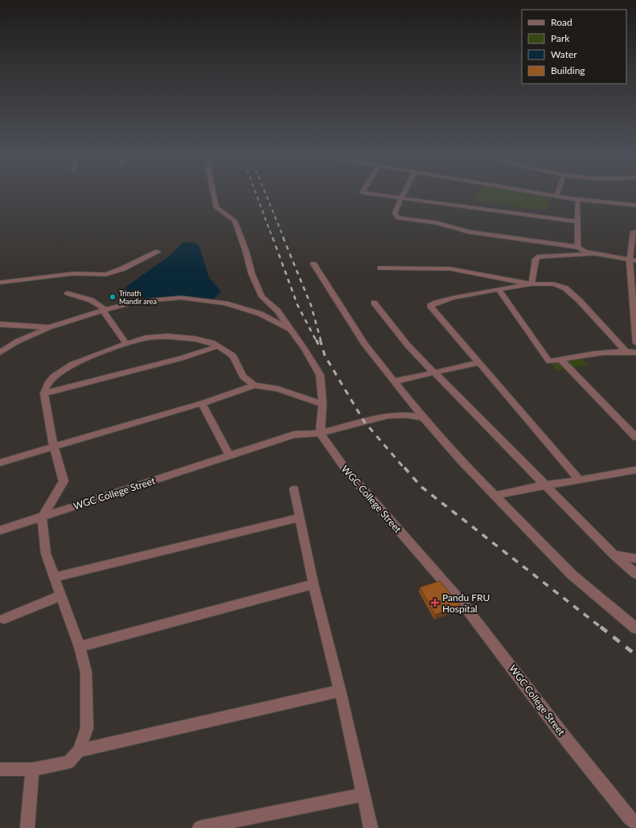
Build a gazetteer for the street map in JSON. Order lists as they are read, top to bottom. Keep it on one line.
{"streets":{"street":["WGC College Street"]},"places":{"other":["Trinath Mandir area"],"health":["Pandu FRU Hospital"]},"legend":["Road","Park","Water","Building"]}
